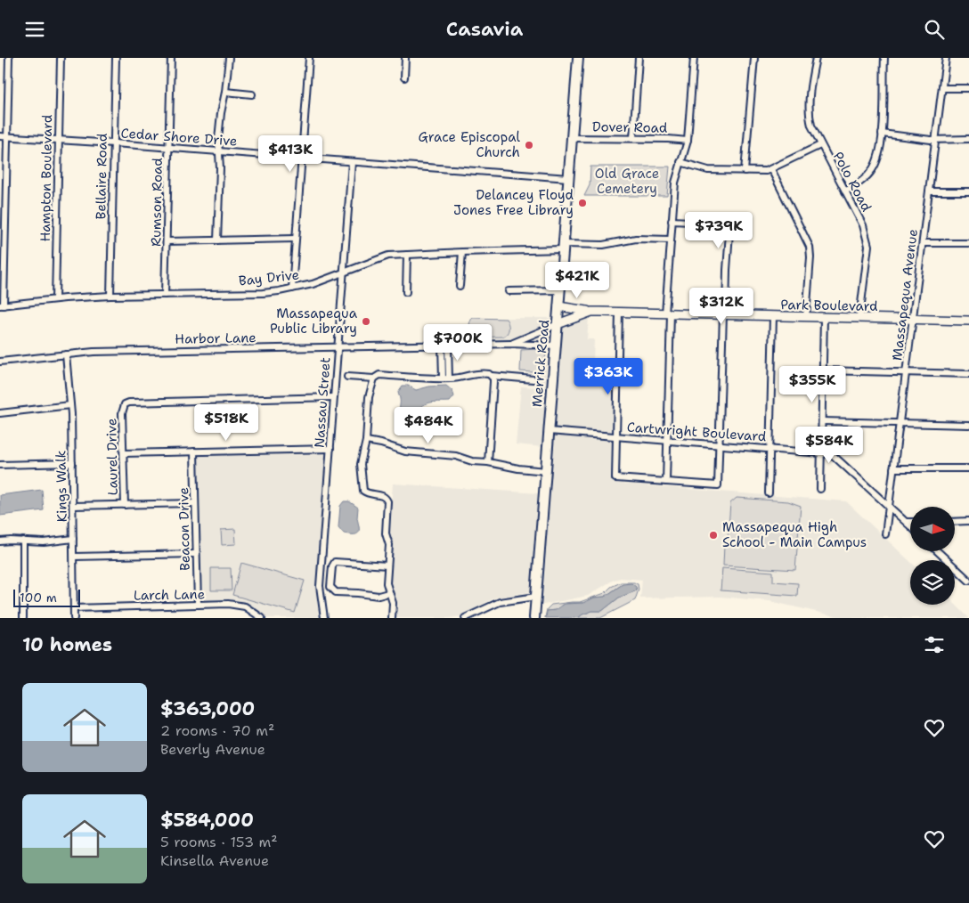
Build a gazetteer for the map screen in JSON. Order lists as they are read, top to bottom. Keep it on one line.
{"streets":{"main road":["Park Boulevard","Merrick Road"],"street":["Dover Road","Cedar Shore Drive","Bellaire Road","Hampton Boulevard","Polo Road","Rumson Road","Bay Drive","Massapequa Avenue","Harbor Lane","Nassau Street","Cartwright Boulevard","Laurel Drive","Kings Walk","Beacon Drive","Larch Lane"]},"crossings":[["Dover Road","Merrick Road"],["Cedar Shore Drive","Bellaire Road"],["Cedar Shore Drive","Hampton Boulevard"],["Cedar Shore Drive","Rumson Road"],["Cedar Shore Drive","Merrick Road"],["Cedar Shore Drive","Nassau Street"],["Bellaire Road","Bay Drive"],["Hampton Boulevard","Bay Drive"],["Polo Road","Park Boulevard"],["Rumson Road","Bay Drive"],["Bay Drive","Merrick Road"],["Bay Drive","Nassau Street"],["Massapequa Avenue","Park Boulevard"],["Massapequa Avenue","Cartwright Boulevard"],["Park Boulevard","Harbor Lane"],["Park Boulevard","Merrick Road"],["Harbor Lane","Merrick Road"],["Harbor Lane","Nassau Street"],["Harbor Lane","Kings Walk"],["Merrick Road","Cartwright Boulevard"],["Nassau Street","Laurel Drive"],["Kings Walk","Larch Lane"],["Beacon Drive","Larch Lane"]],"parks":["Old Grace Cemetery"],"places":["Grace Episcopal Church","Delancey Floyd Jones Free Library","Massapequa Public Library","Massapequa High School - Main Campus"],"scale_bar":"100 m","north":"right","page":{"header":"Casavia","price":["$413K","$739K","$421K","$312K","$700K","$363K","$355K","$518K","$484K","$584K"],"scale":"100 m","heading":"10 homes","list":[{"name":"$363,000","note":"2 rooms · 70 m² · Beverly Avenue"},{"name":"$584,000","note":"5 rooms · 153 m² · Kinsella Avenue"}]}}
